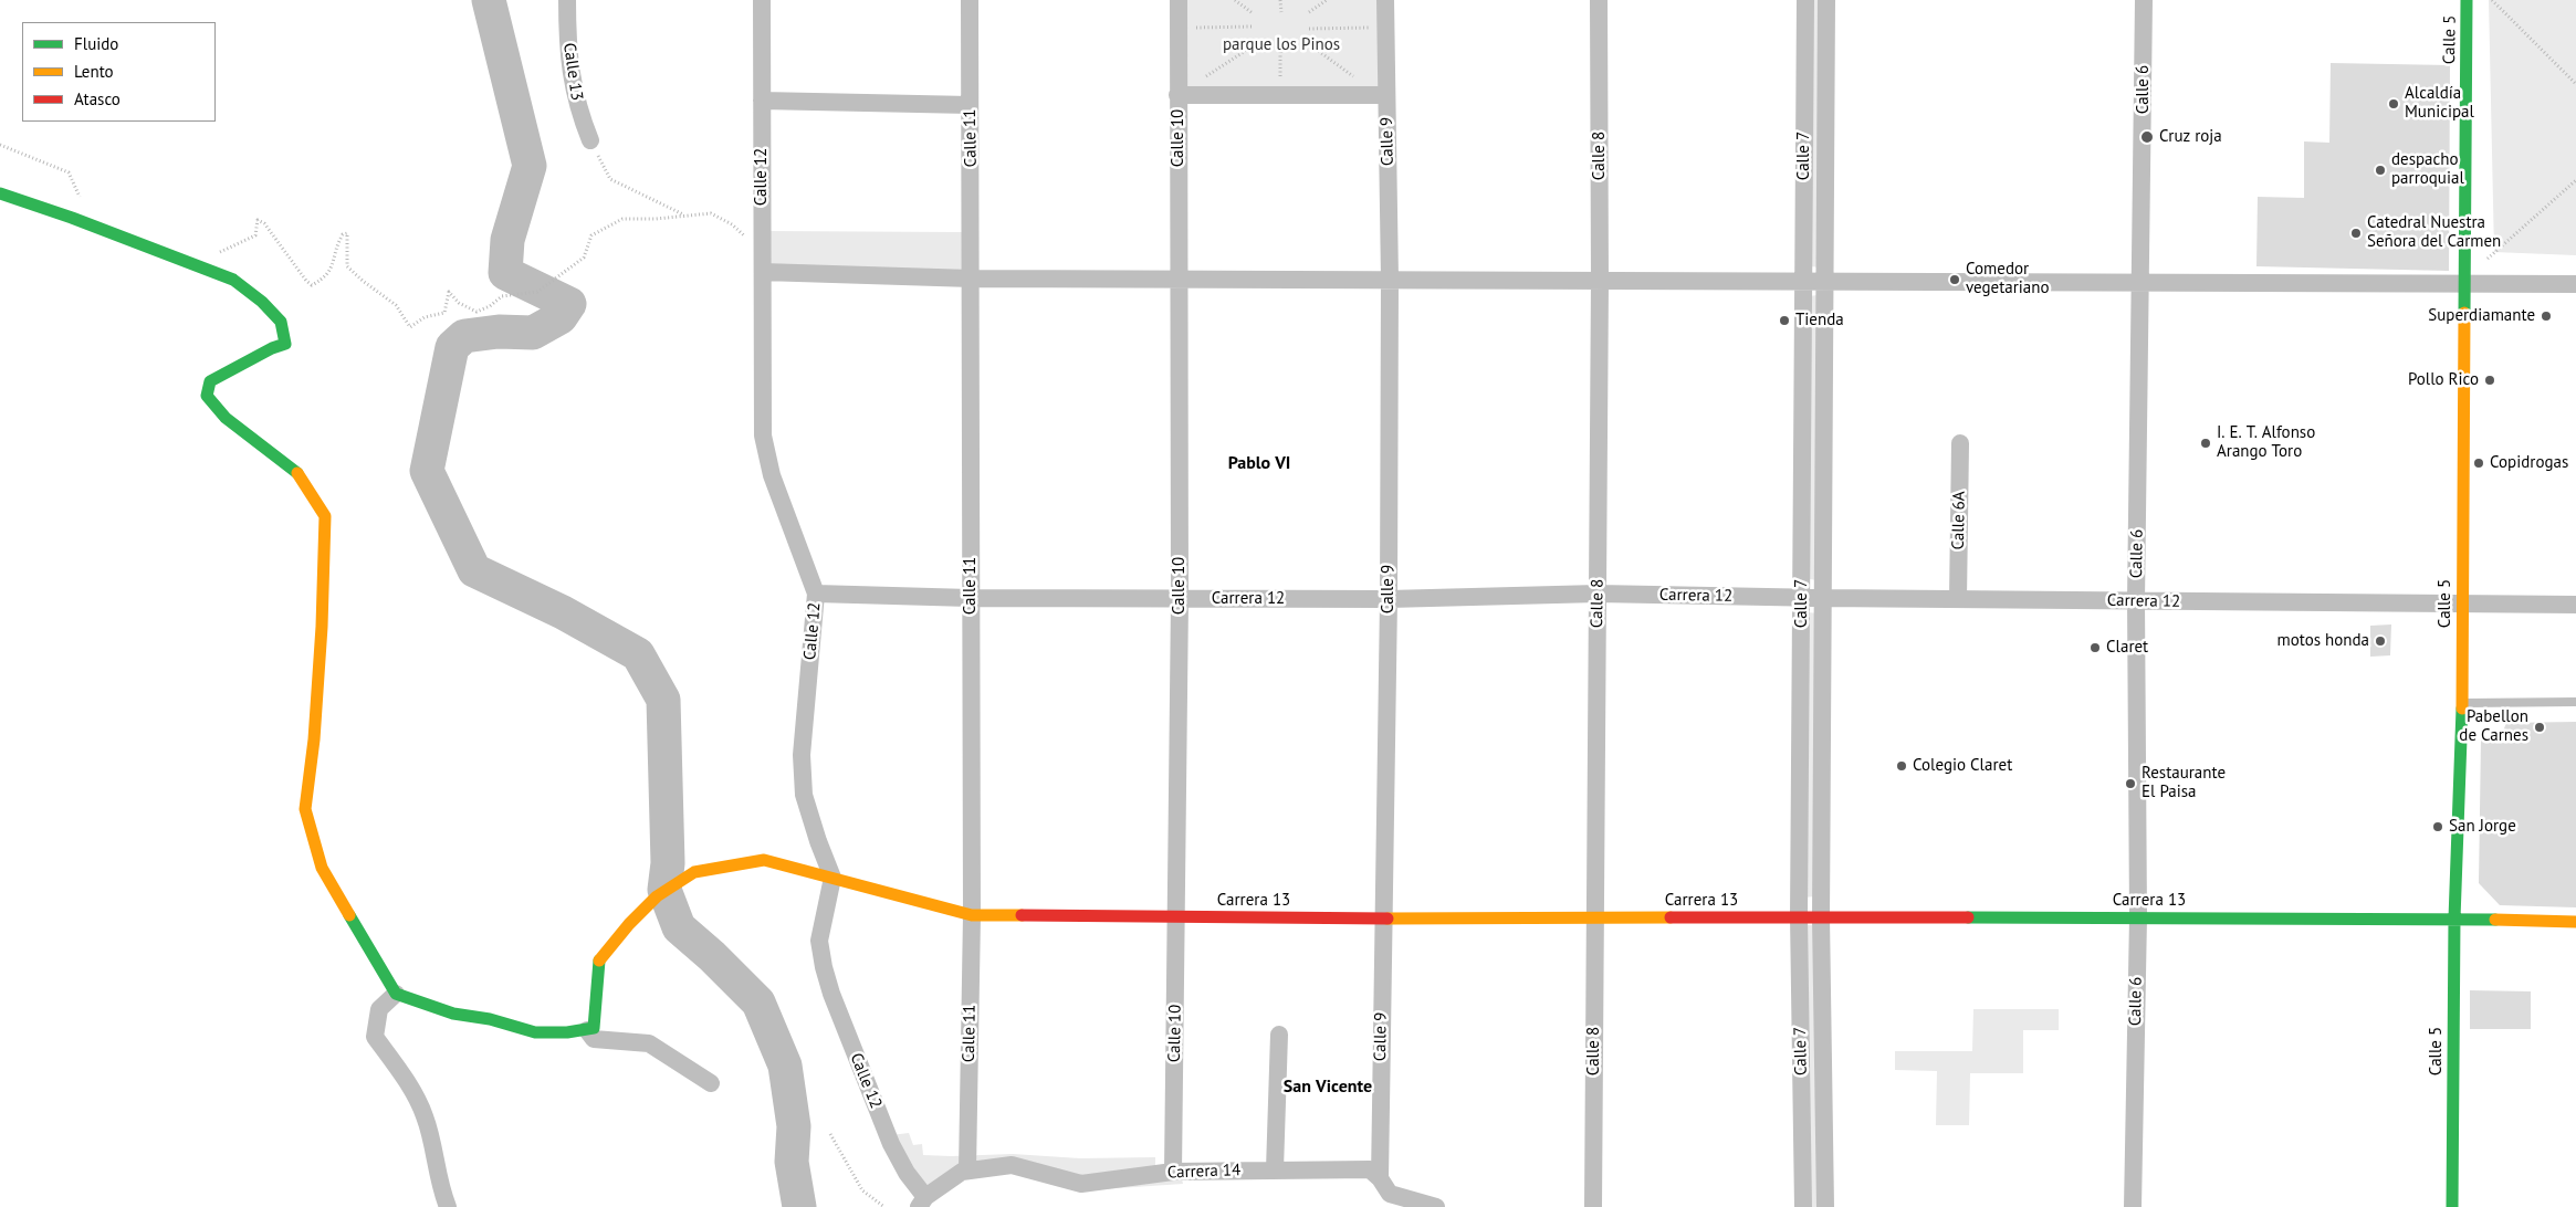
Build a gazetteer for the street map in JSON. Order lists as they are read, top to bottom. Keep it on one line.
{"streets":{"street":["Calle 5","Calle 13","Calle 6","Calle 11","Calle 10","Calle 9","Calle 8","Calle 7","Calle 12","Calle 6A","Carrera 12","Carrera 13","Carrera 14"]},"crossings":[["Calle 5","Carrera 12"],["Calle 5","Carrera 13"],["Calle 6","Carrera 12"],["Calle 6","Carrera 13"],["Calle 11","Carrera 12"],["Calle 11","Carrera 13"],["Calle 11","Carrera 14"],["Calle 10","Carrera 12"],["Calle 10","Carrera 13"],["Calle 10","Carrera 14"],["Calle 9","Carrera 12"],["Calle 9","Carrera 13"],["Calle 9","Carrera 14"],["Calle 8","Carrera 12"],["Calle 8","Carrera 13"],["Calle 7","Carrera 12"],["Calle 7","Carrera 13"],["Calle 12","Carrera 12"],["Calle 12","Carrera 13"],["Calle 6A","Carrera 12"]],"districts":["Pablo VI","San Vicente"],"parks":["parque los Pinos"],"places":["Alcaldía Municipal","Cruz roja","despacho parroquial","Catedral Nuestra Señora del Carmen","Comedor vegetariano","Superdiamante","Tienda","Pollo Rico","I. E. T. Alfonso Arango Toro","Copidrogas","motos honda","Claret","Pabellon de Carnes","Colegio Claret","Restaurante El Paisa","San Jorge"],"legend":["Fluido","Lento","Atasco"]}
